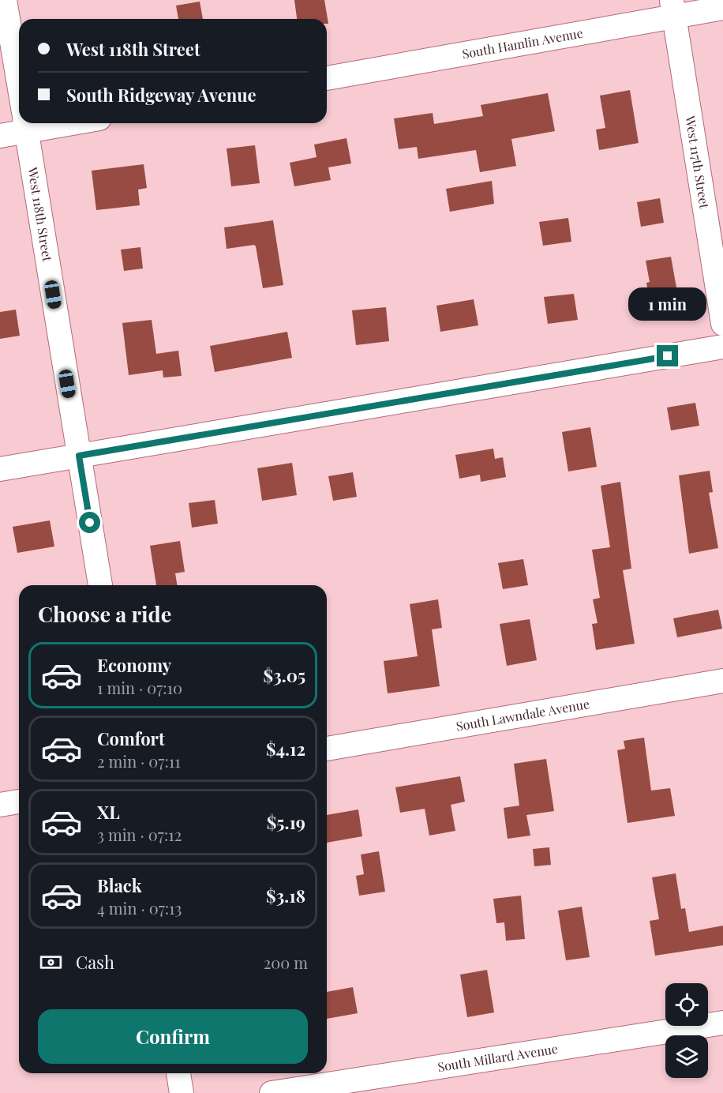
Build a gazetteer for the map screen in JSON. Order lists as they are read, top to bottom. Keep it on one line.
{"streets":{"street":["South Hamlin Avenue","West 117th Street","West 118th Street","South Lawndale Avenue","South Millard Avenue"]},"crossings":[["South Hamlin Avenue","West 117th Street"]],"page":{"banner":["West 118th Street","South Ridgeway Avenue"],"bubble":"1 min","heading":"Choose a ride","list":[{"name":"Economy","note":"1 min · 07:10","value":"$3.05"},{"name":"Comfort","note":"2 min · 07:11","value":"$4.12"},{"name":"XL","note":"3 min · 07:12","value":"$5.19"},{"name":"Black","note":"4 min · 07:13","value":"$3.18"}],"pay":["Cash","200 m"],"buttons":"Confirm"}}
